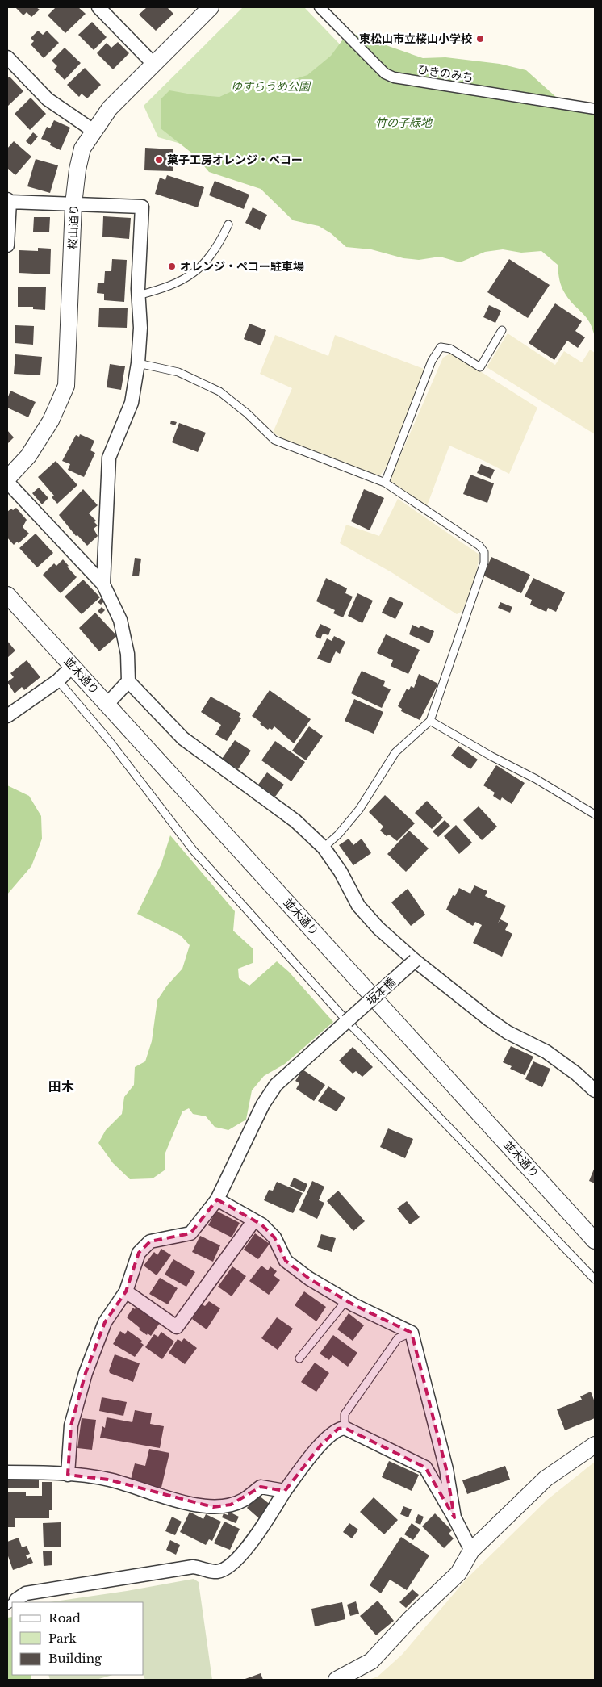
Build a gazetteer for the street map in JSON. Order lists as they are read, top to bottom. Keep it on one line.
{"streets":{"street":["ひきのみち","桜山通り","並木通り","坂本橋"]},"districts":["田木"],"parks":["ゆすらうめ公園","竹の子緑地"],"places":["東松山市立桜山小学校","菓子工房オレンジ・ペコー","オレンジ・ペコー駐車場"],"legend":["Road","Park","Building"]}
